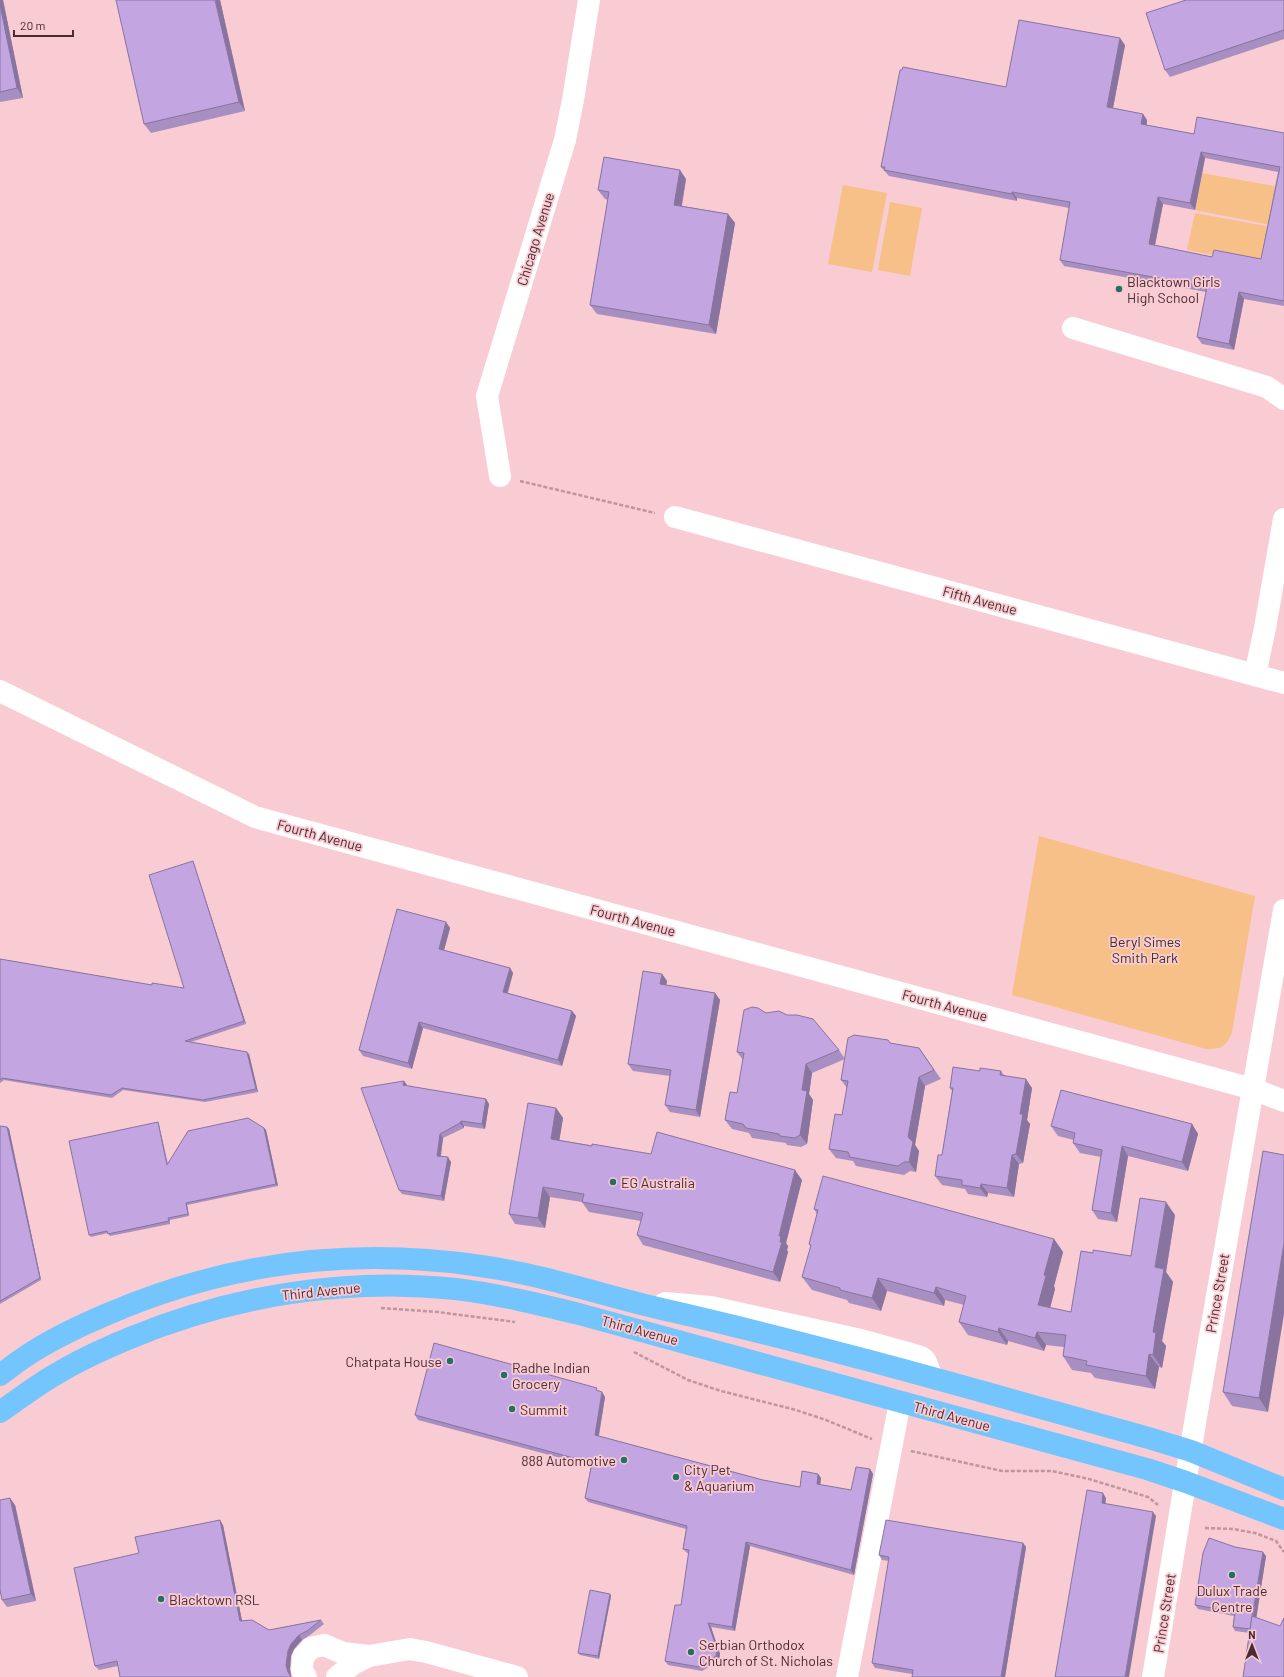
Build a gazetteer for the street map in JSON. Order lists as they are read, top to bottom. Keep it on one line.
{"streets":{"main road":["Third Avenue"],"street":["Chicago Avenue","Fifth Avenue","Fourth Avenue","Prince Street"]},"crossings":[["Fourth Avenue","Prince Street"],["Third Avenue","Prince Street"]],"parks":["Beryl Simes Smith Park"],"places":["Blacktown Girls High School","EG Australia","Chatpata House","Radhe Indian Grocery","Summit","888 Automotive","City Pet & Aquarium","Dulux Trade Centre","Blacktown RSL","Serbian Orthodox Church of St. Nicholas"],"scale_bar":"20 m","north":"top"}
